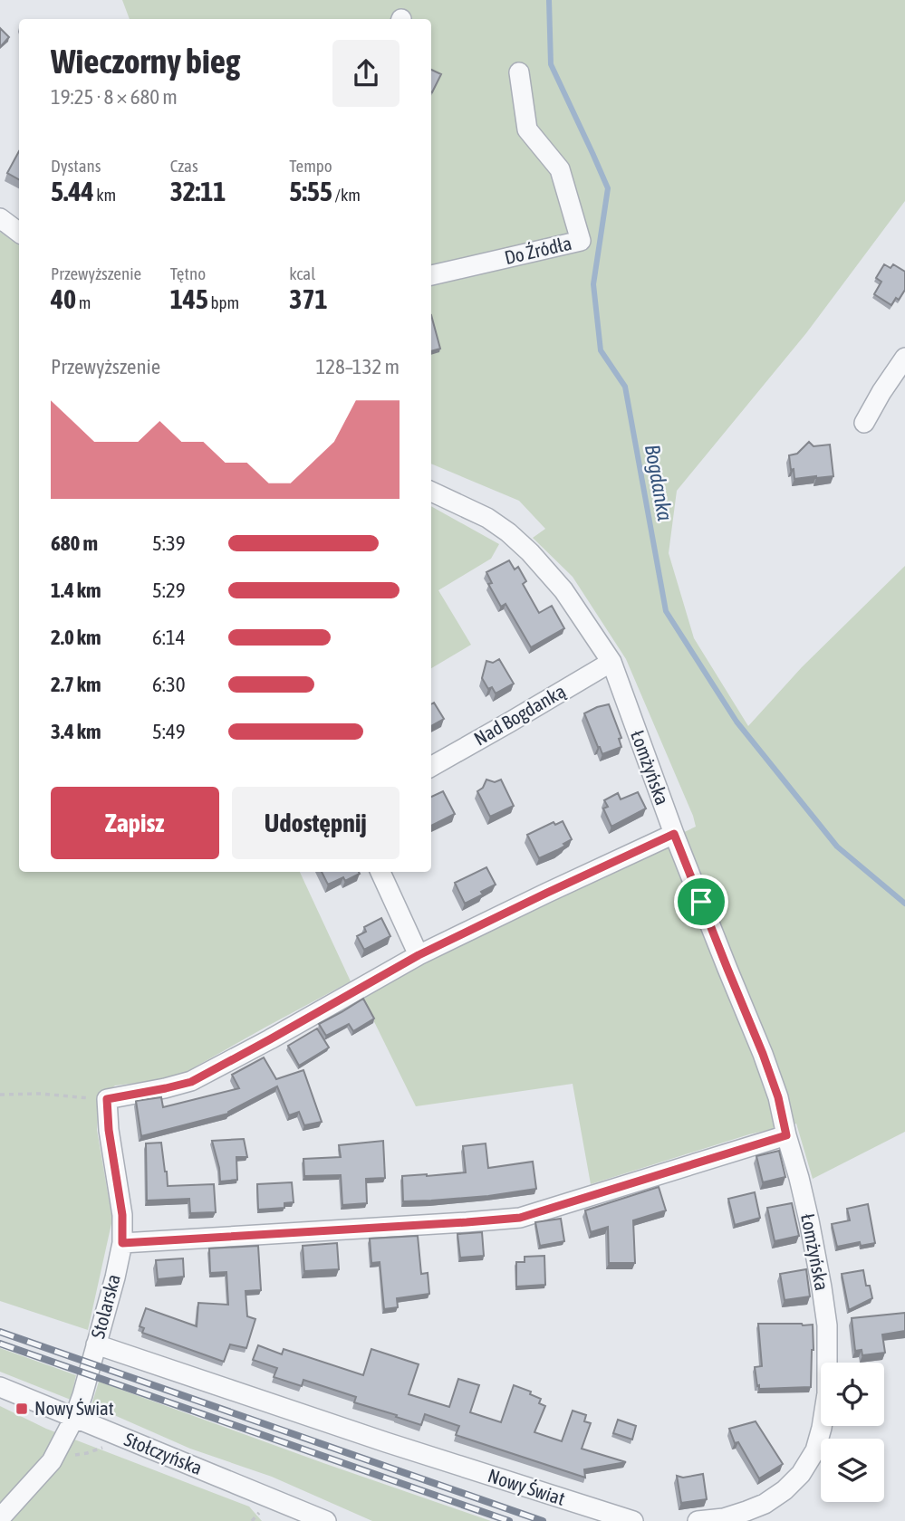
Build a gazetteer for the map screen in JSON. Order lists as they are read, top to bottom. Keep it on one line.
{"streets":{"street":["Do Źródła","Nad Bogdanką","Łomżyńska","Stolarska","Stołczyńska","Nowy Świat"]},"crossings":[["Nad Bogdanką","Łomżyńska"],["Stolarska","Stołczyńska"],["Stolarska","Nowy Świat"]],"water":["Bogdanka"],"places":{"transit":["Nowy Świat"]},"page":{"heading":["Wieczorny bieg","19:25 · 8 × 680 m"],"stats":[["Dystans","5.44 km"],["Czas","32:11"],["Tempo","5:55 /km"],["Przewyższenie","40 m"],["Tętno","145 bpm"],["kcal","371"]],"chart":["Przewyższenie","128–132 m"],"list":[{"name":"680 m","note":"5:39"},{"name":"1.4 km","note":"5:29"},{"name":"2.0 km","note":"6:14"},{"name":"2.7 km","note":"6:30"},{"name":"3.4 km","note":"5:49"}],"buttons":["Zapisz","Udostępnij"]}}
